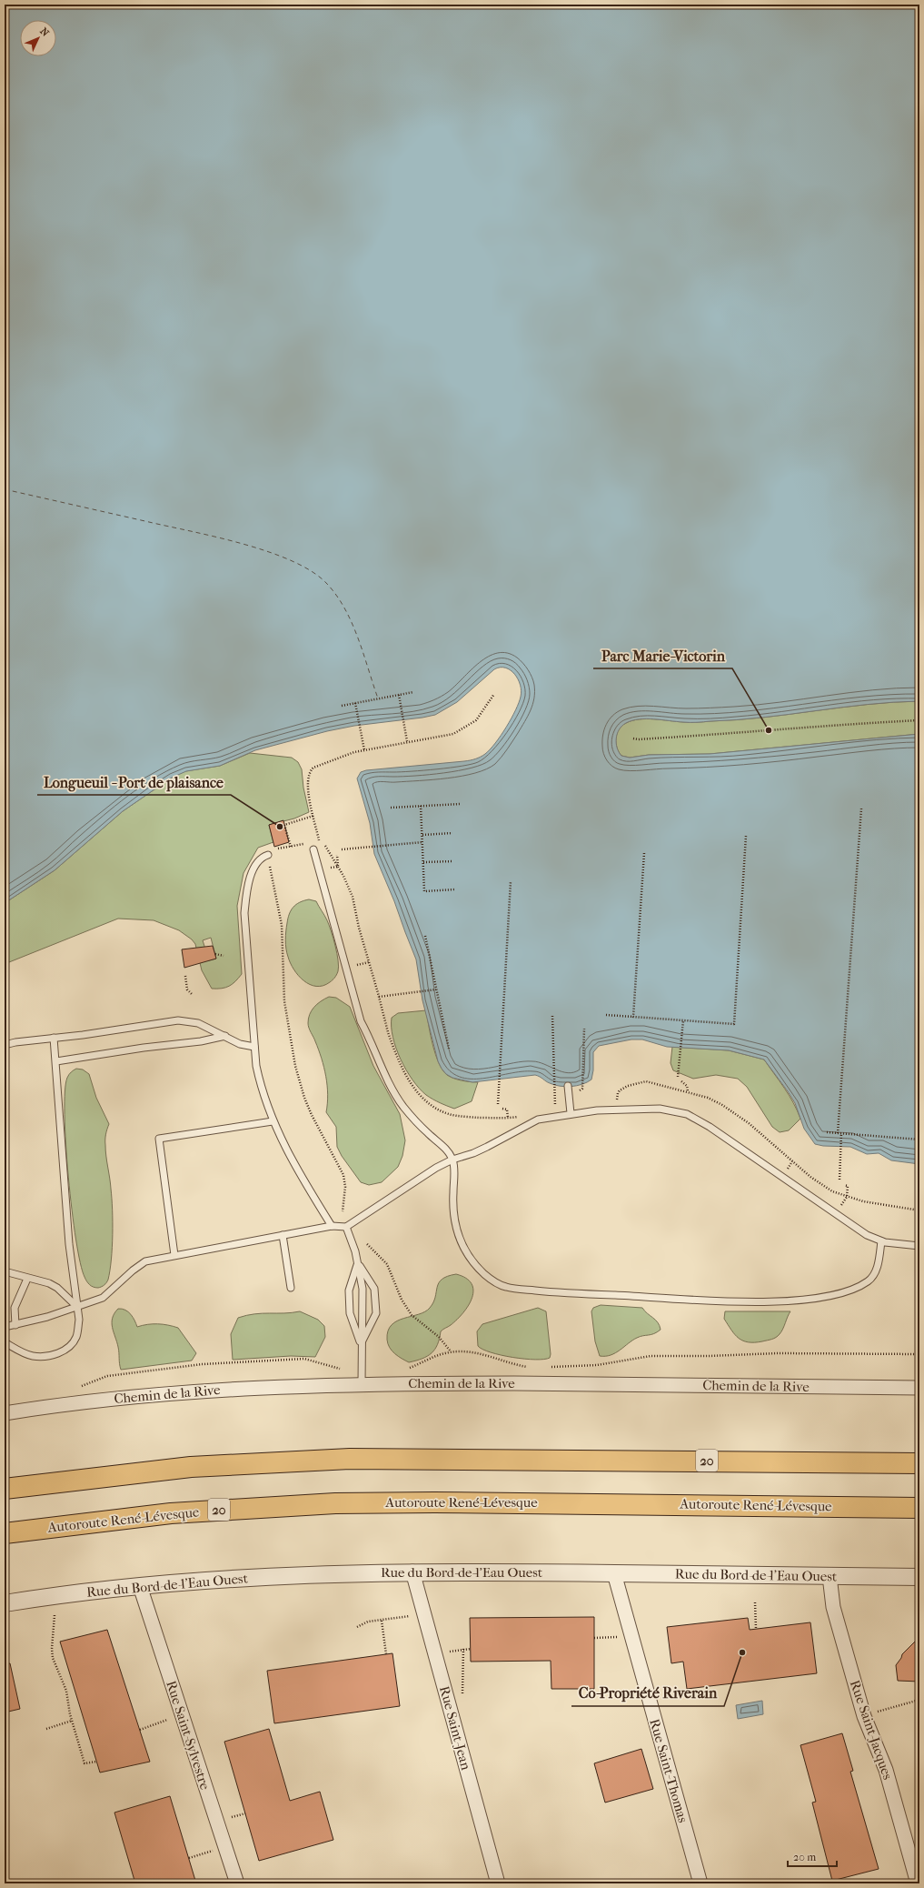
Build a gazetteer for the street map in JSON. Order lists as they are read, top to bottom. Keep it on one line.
{"streets":{"highway":["20","Autoroute René-Lévesque"],"street":["Chemin de la Rive","Rue du Bord-de-l'Eau Ouest","Rue Saint-Jean","Rue Saint-Jacques","Rue Saint-Sylvestre","Rue Saint-Thomas"]},"crossings":[["Rue du Bord-de-l'Eau Ouest","Rue Saint-Jean"],["Rue du Bord-de-l'Eau Ouest","Rue Saint-Jacques"],["Rue du Bord-de-l'Eau Ouest","Rue Saint-Sylvestre"],["Rue du Bord-de-l'Eau Ouest","Rue Saint-Thomas"]],"places":["Parc Marie-Victorin","Longueuil - Port de plaisance","Co-Propriété Riverain"],"scale_bar":"20 m","north":"top right"}
